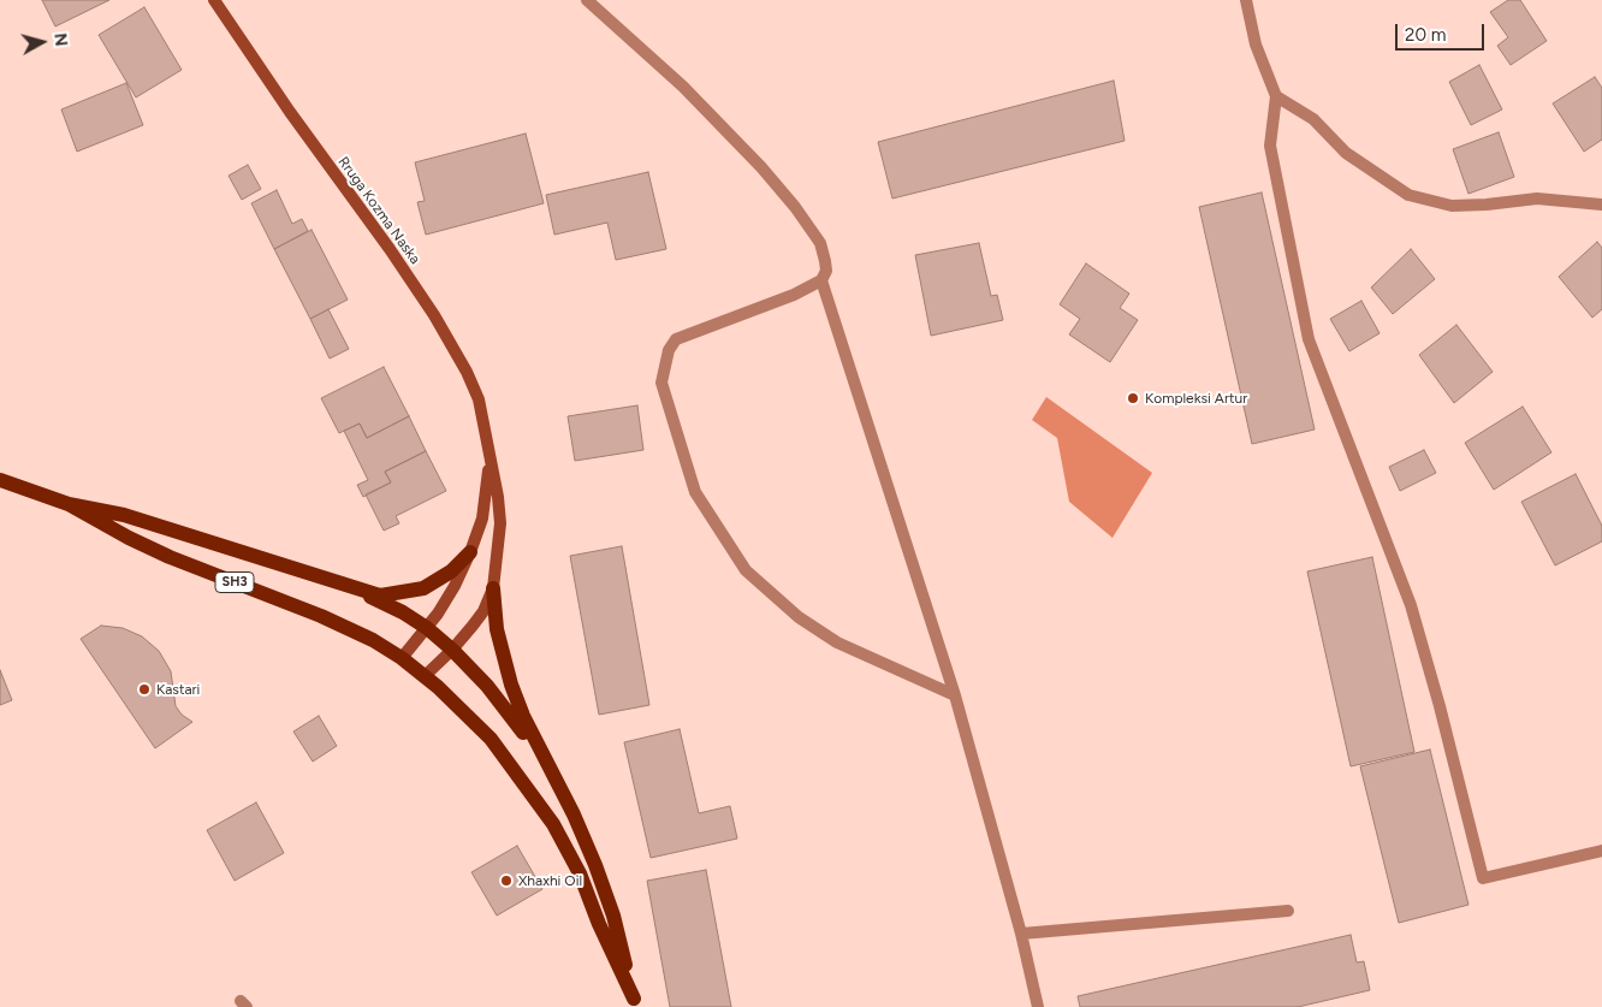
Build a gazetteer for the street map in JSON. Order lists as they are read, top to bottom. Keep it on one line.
{"streets":{"main road":["Rruga Kozma Naska","SH3"]},"crossings":[["Rruga Kozma Naska","SH3"]],"places":["Kompleksi Artur","Kastari","Xhaxhi Oil"],"scale_bar":"20 m","north":"right"}
